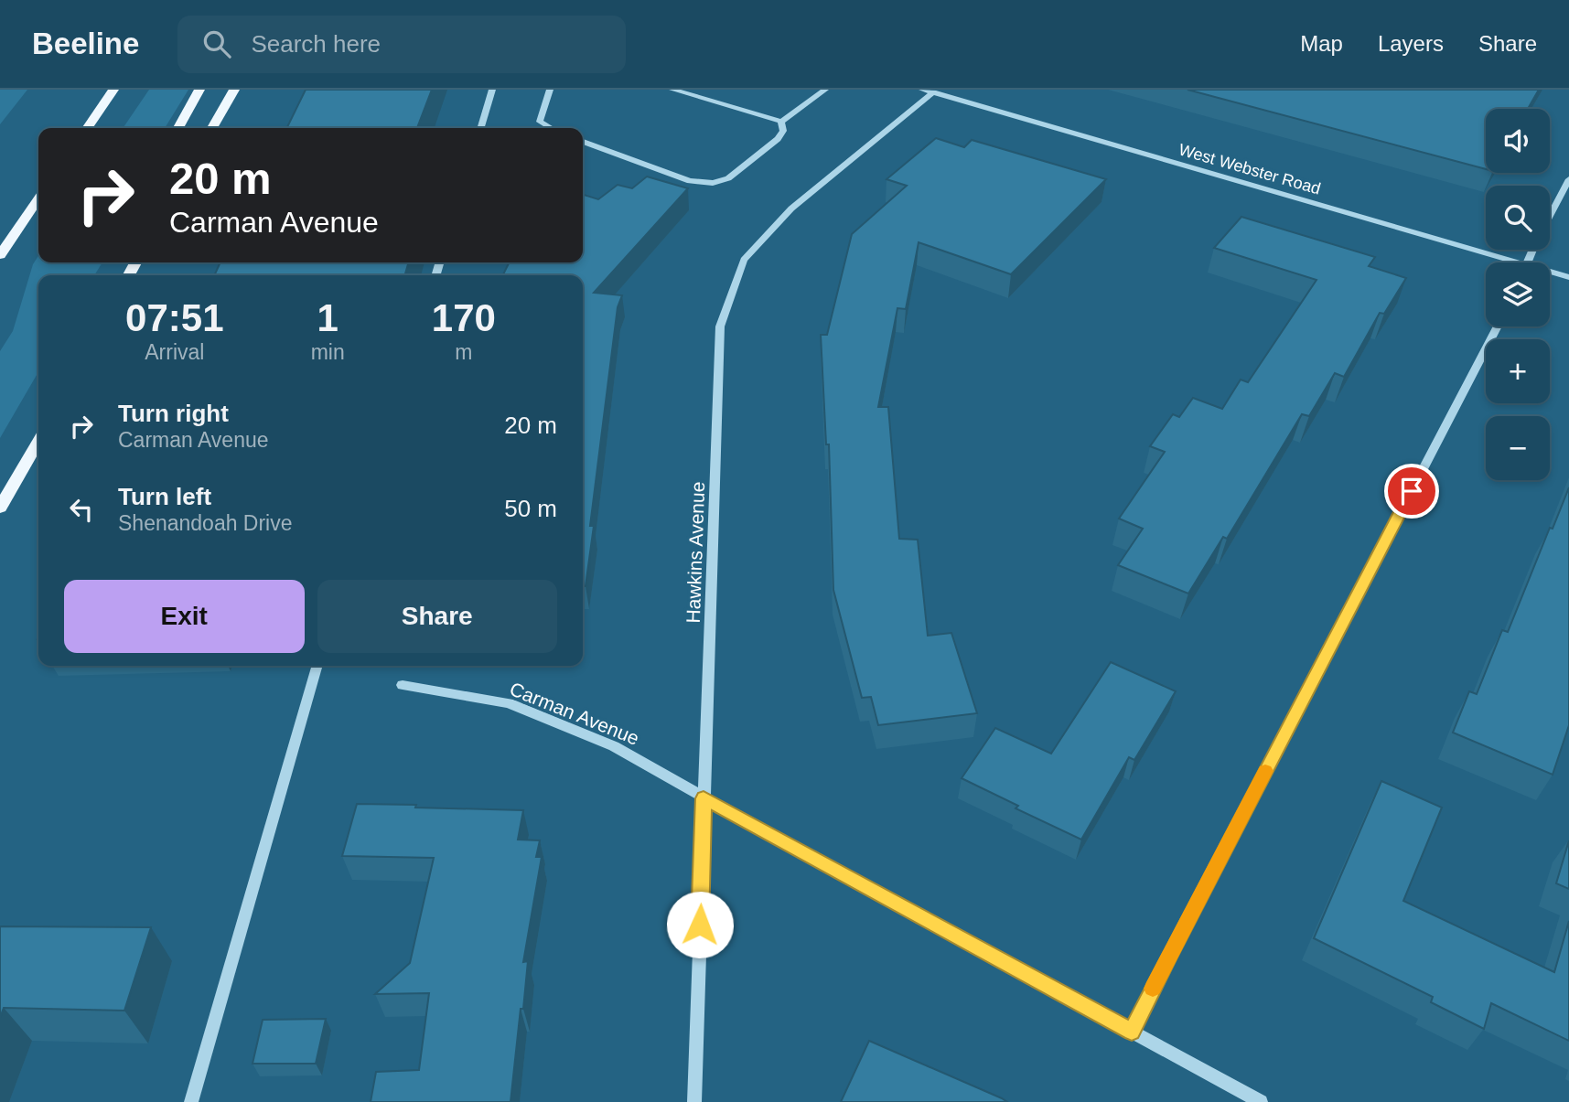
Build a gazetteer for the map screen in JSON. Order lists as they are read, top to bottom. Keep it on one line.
{"streets":{"street":["West Webster Road","Hawkins Avenue","Carman Avenue"]},"crossings":[["West Webster Road","Hawkins Avenue"],["Hawkins Avenue","Carman Avenue"]],"page":{"header":"Beeline","search":"Search here","nav":["Map","Layers","Share"],"map_buttons":["+","−"],"turn":["20 m","Carman Avenue"],"eta":["07:51","Arrival","1","min","170","m"],"list":[{"name":"Turn right","note":"Carman Avenue","value":"20 m"},{"name":"Turn left","note":"Shenandoah Drive","value":"50 m"}],"buttons":["Exit","Share"]}}
